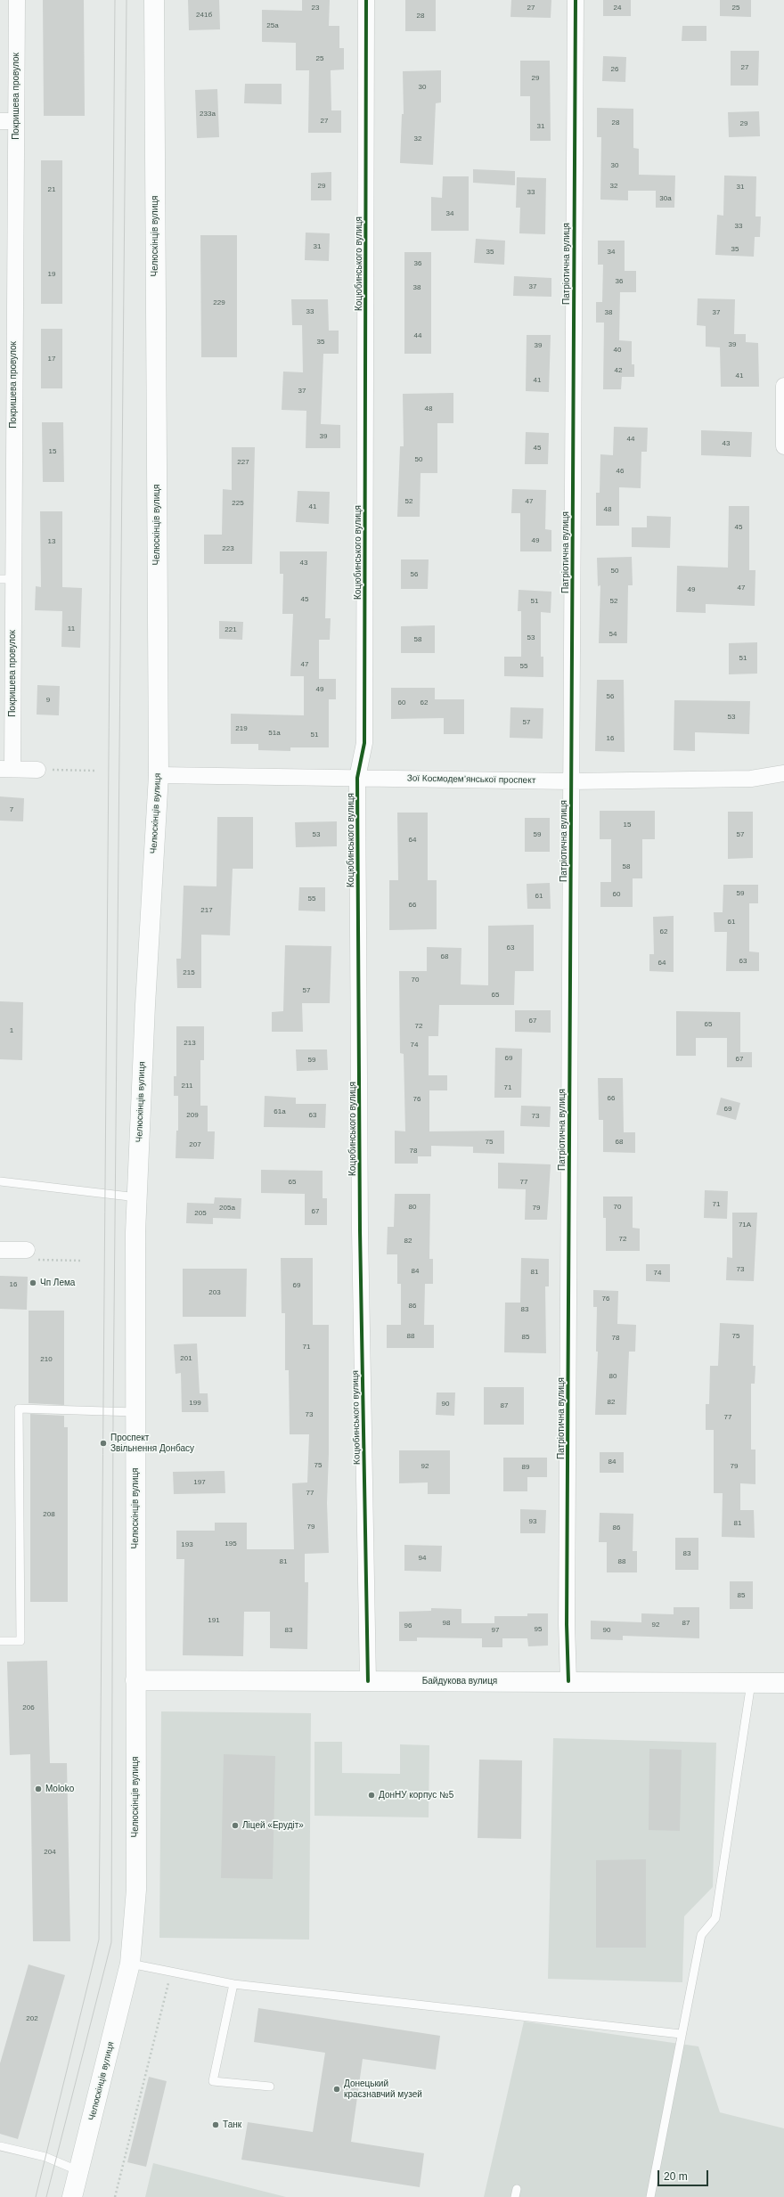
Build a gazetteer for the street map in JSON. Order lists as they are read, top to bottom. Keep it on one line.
{"streets":{"main road":["Челюскінців вулиця","Байдукова вулиця"],"street":["Покришева провулок","Коцюбинського вулиця","Патріотична вулиця","Зої Космодем’янської проспект"]},"crossings":[["Челюскінців вулиця","Зої Космодем’янської проспект"],["Челюскінців вулиця","Байдукова вулиця"],["Коцюбинського вулиця","Зої Космодем’янської проспект"],["Коцюбинського вулиця","Байдукова вулиця"],["Патріотична вулиця","Зої Космодем’янської проспект"],["Патріотична вулиця","Байдукова вулиця"]],"places":["Чп Лема","Проспект Звільнення Донбасу","Moloko","ДонНУ корпус №5","Ліцей «Ерудіт»","Донецький краєзнавчий музей","Танк"],"house_numbers":["23","27","24","25","241б","28","25а","25","27","26","29","30","233а","27","28","29","31","32","30","29","32","31","21","33","30а","34","33","31","35","35","34","36","19","36","37","38","229","33","38","37","44","35","39","39","40","17","42","41","41","37","48","39","44","43","45","15","50","227","46","52","47","225","41","48","45","49","13","223","43","50","56","47","49","45","51","52","11","221","54","53","58","51","47","55","49","56","9","60","62","53","57","219","51а","51","16","7","15","53","59","57","64","58","59","60","61","55","66","217","61","62","63","68","63","64","215","70","57","65","67","65","72","1","213","74","69","67","59","211","71","66","76","69","61а","209","63","73","75","68","207","78","65","77","71","80","70","205а","79","67","205","71А","72","82","73","84","81","74","16","69","203","76","86","83","88","75","85","78","71","201","210","80","82","199","90","87","73","77","84","75","92","79","89","197","77","208","93","81","79","86","195","193","83","94","81","88","85","191","98","87","92","96","95","83","97","90","206","204","202"],"scale_bar":"20 m"}
